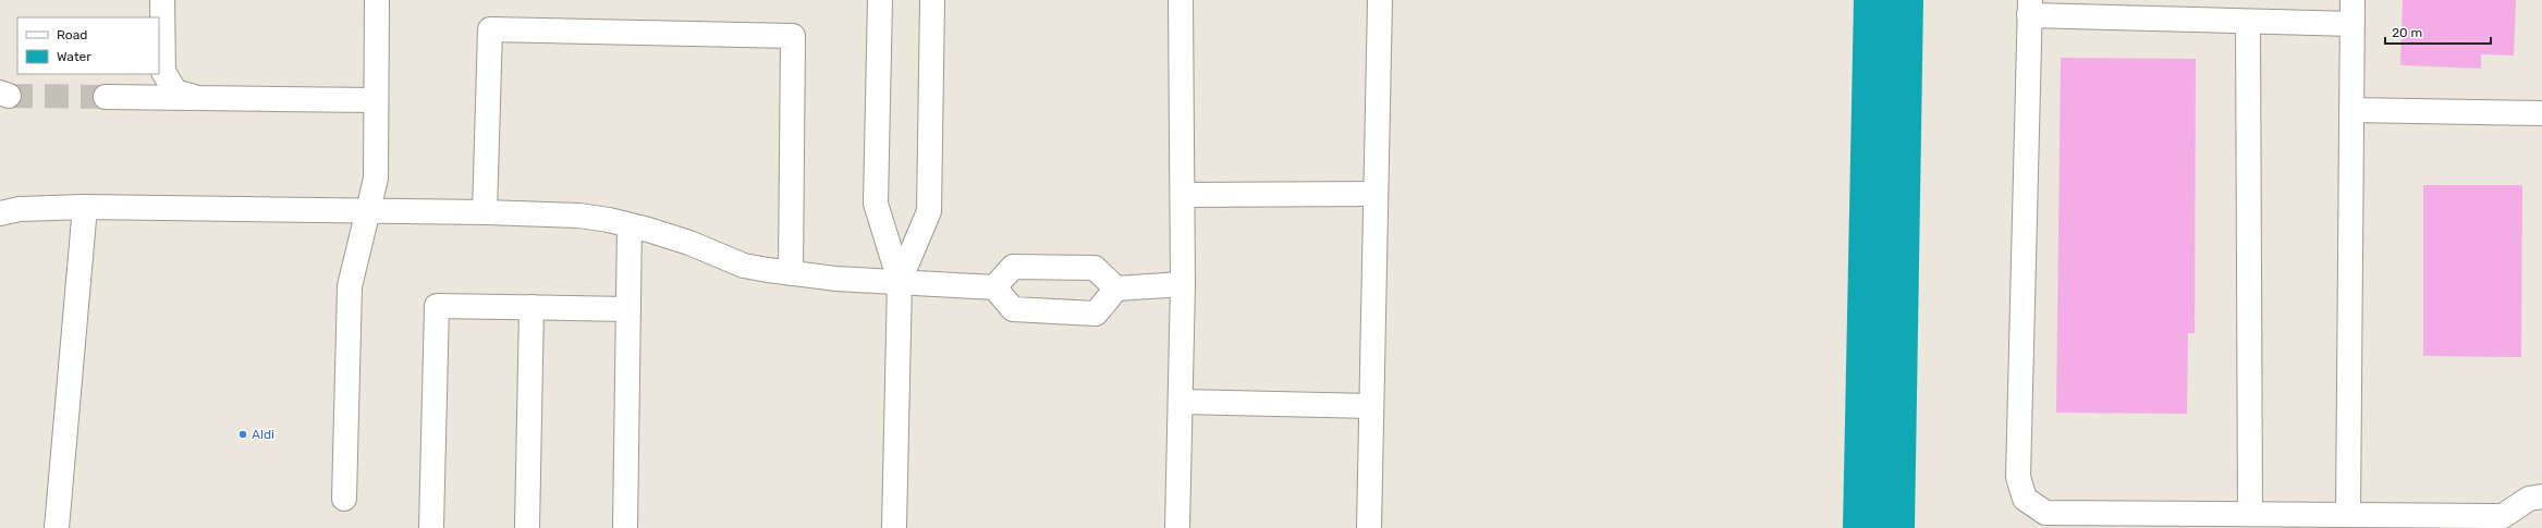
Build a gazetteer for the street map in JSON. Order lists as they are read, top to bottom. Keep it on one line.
{"places":["Aldi"],"legend":["Road","Water"],"scale_bar":"20 m"}
